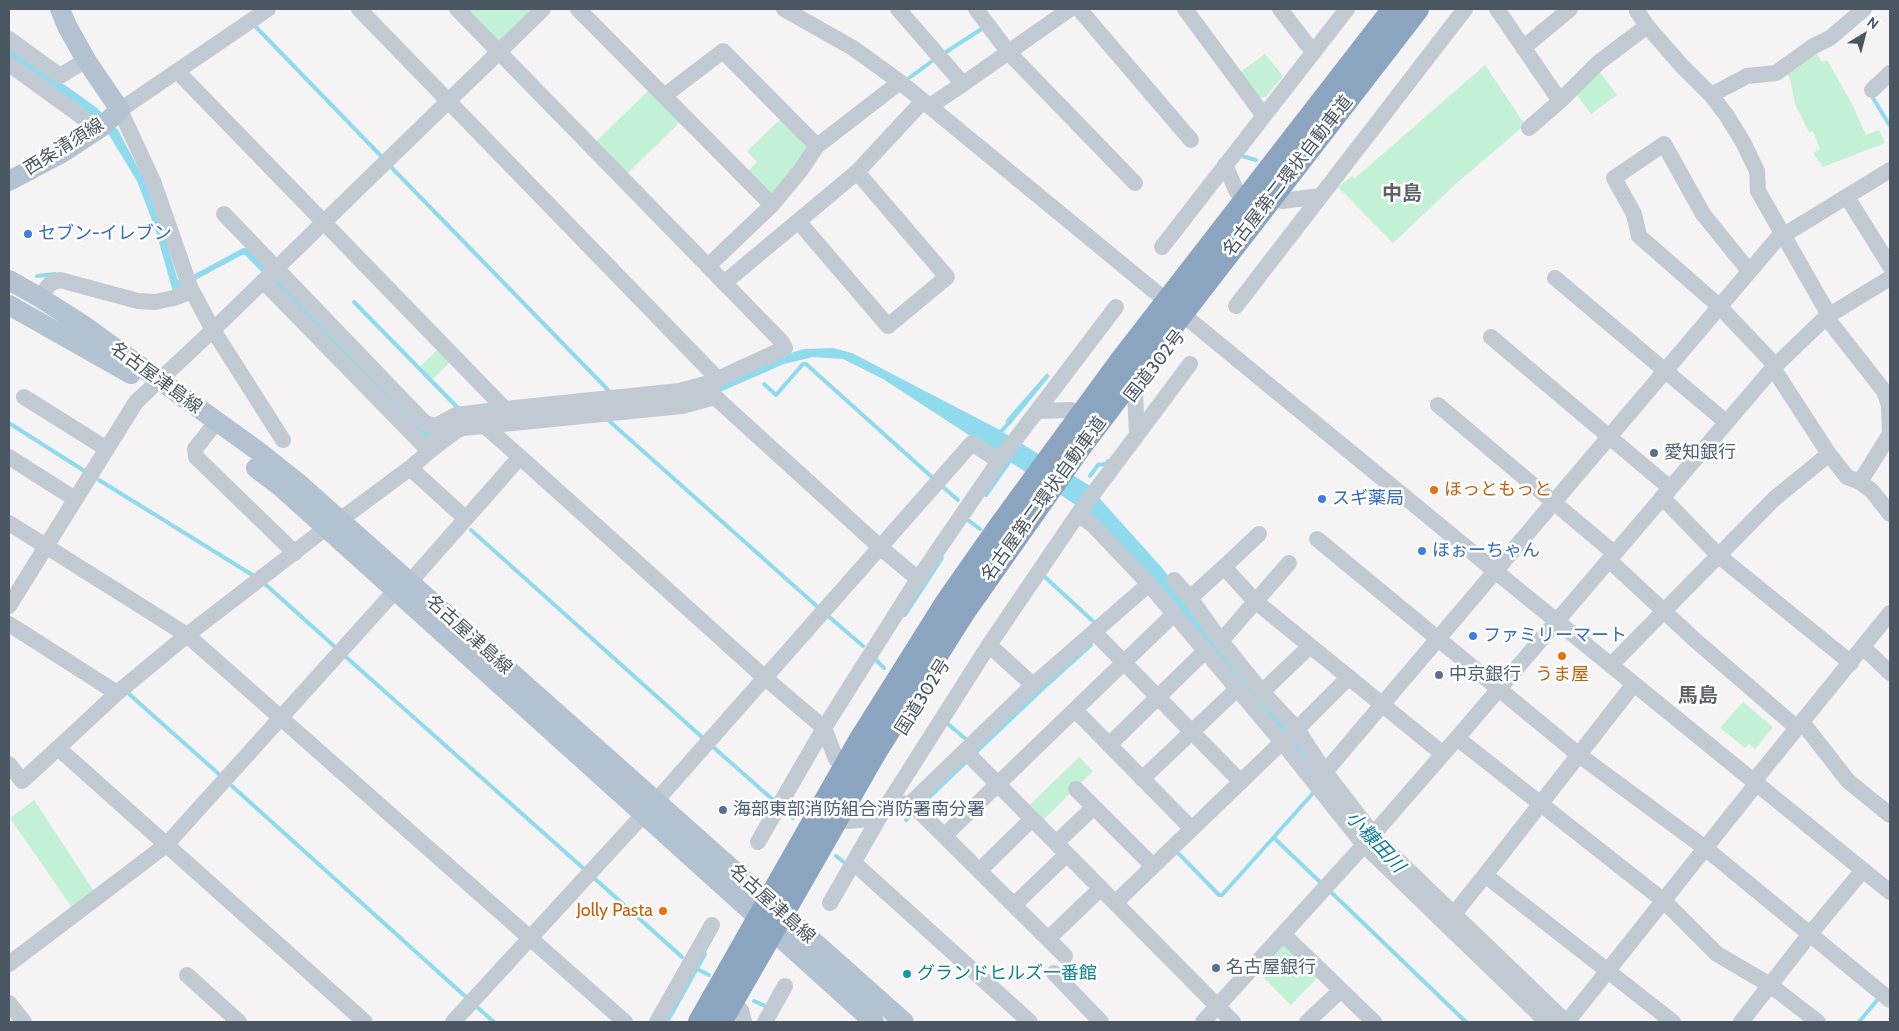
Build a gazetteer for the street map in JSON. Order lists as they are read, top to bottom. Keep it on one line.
{"streets":{"highway":["名古屋第二環状自動車道","国道302号"],"main road":["西条清須線","名古屋津島線"]},"crossings":[["国道302号","名古屋津島線"]],"districts":["中島","馬島"],"water":["小糠田川"],"places":["セブン-イレブン","愛知銀行","ほっともっと","スギ薬局","ほぉーちゃん","ファミリーマート","うま屋","中京銀行","海部東部消防組合消防署南分署","Jolly Pasta","名古屋銀行","グランドヒルズ一番館"],"north":"top right"}
